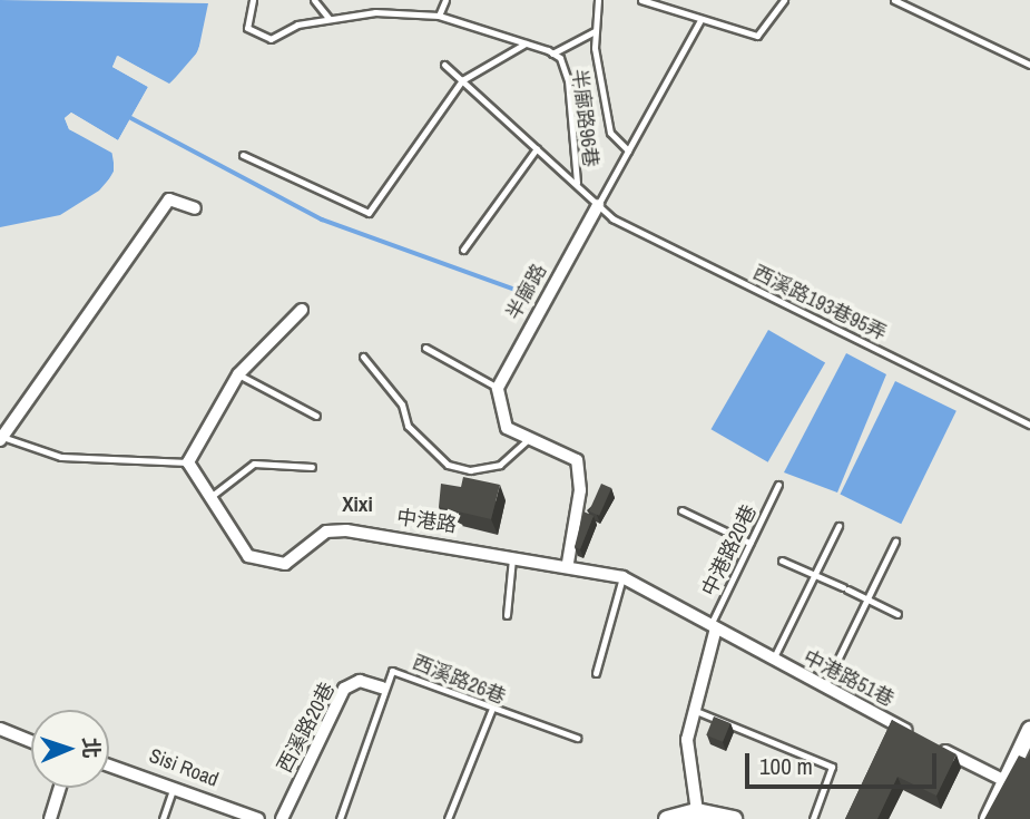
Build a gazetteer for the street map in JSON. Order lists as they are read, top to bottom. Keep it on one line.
{"streets":{"street":["半廍路","中港路","中港路51巷","西溪路20巷","Sisi Road"],"lane":["半廍路96巷","西溪路193巷95弄","中港路20巷","西溪路26巷"]},"crossings":[["半廍路96巷","半廍路"],["半廍路96巷","西溪路193巷95弄"],["半廍路","西溪路193巷95弄"],["中港路","中港路20巷"],["中港路","中港路51巷"],["中港路20巷","中港路51巷"],["西溪路26巷","西溪路20巷"]],"districts":["Xixi"],"scale_bar":"100 m","north":"right"}
